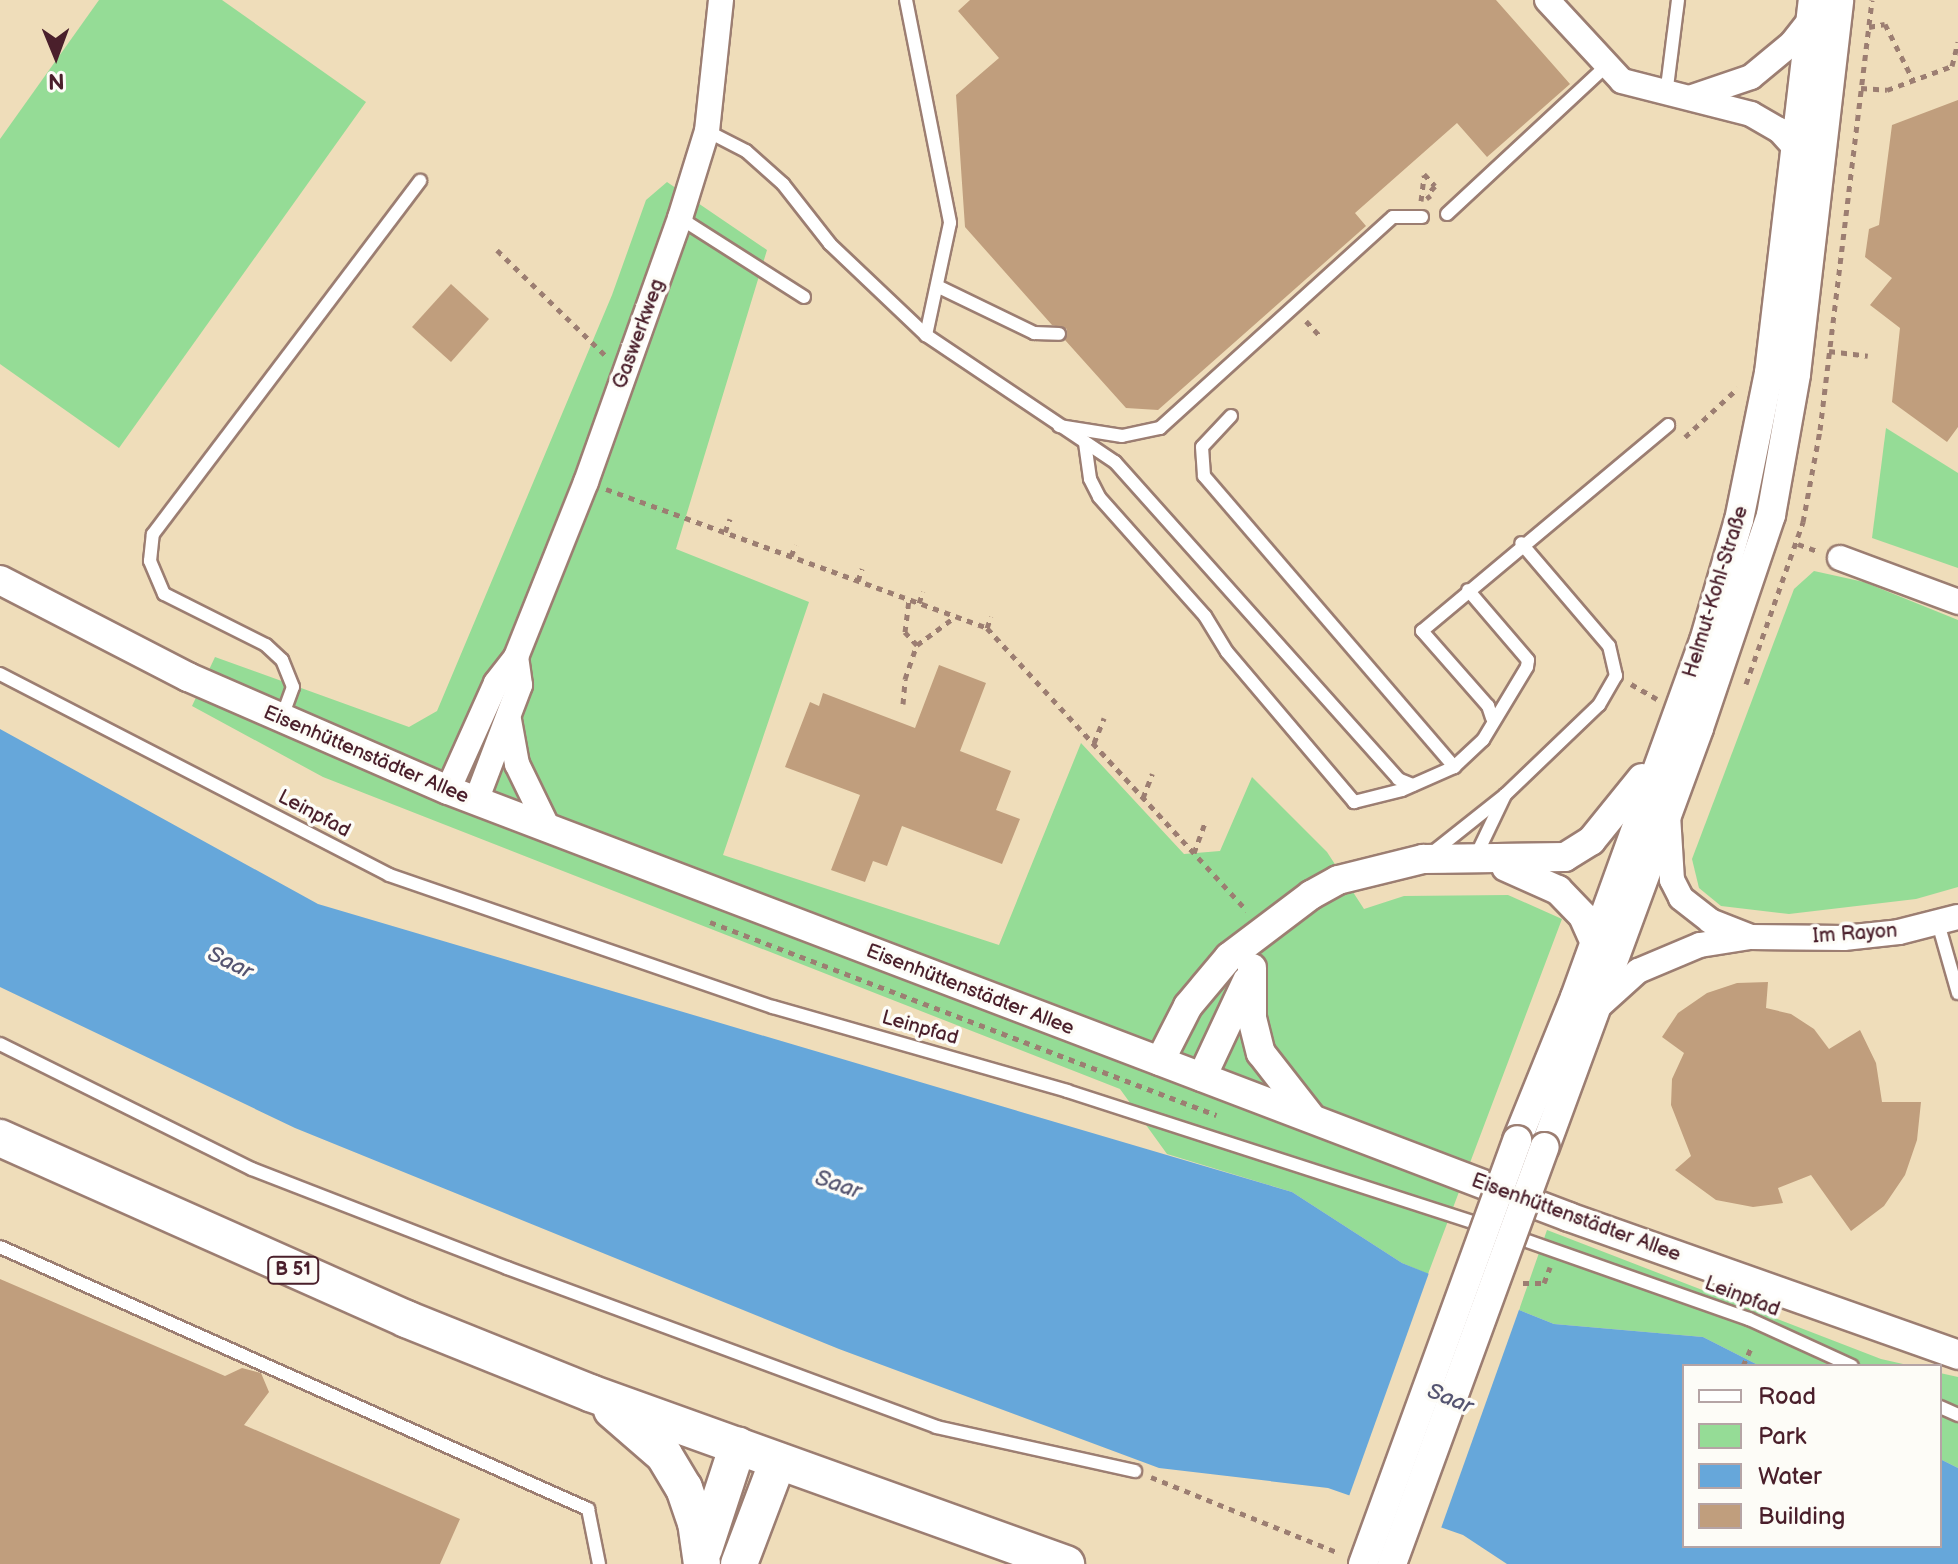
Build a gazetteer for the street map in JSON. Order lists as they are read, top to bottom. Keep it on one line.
{"streets":{"main road":["B 51"],"street":["Gaswerkweg","Helmut-Kohl-Straße","Eisenhüttenstädter Allee","Im Rayon"],"lane":["Leinpfad"]},"crossings":[["Gaswerkweg","Eisenhüttenstädter Allee"],["Helmut-Kohl-Straße","Im Rayon"]],"water":["Saar"],"legend":["Road","Park","Water","Building"],"north":"bottom"}
